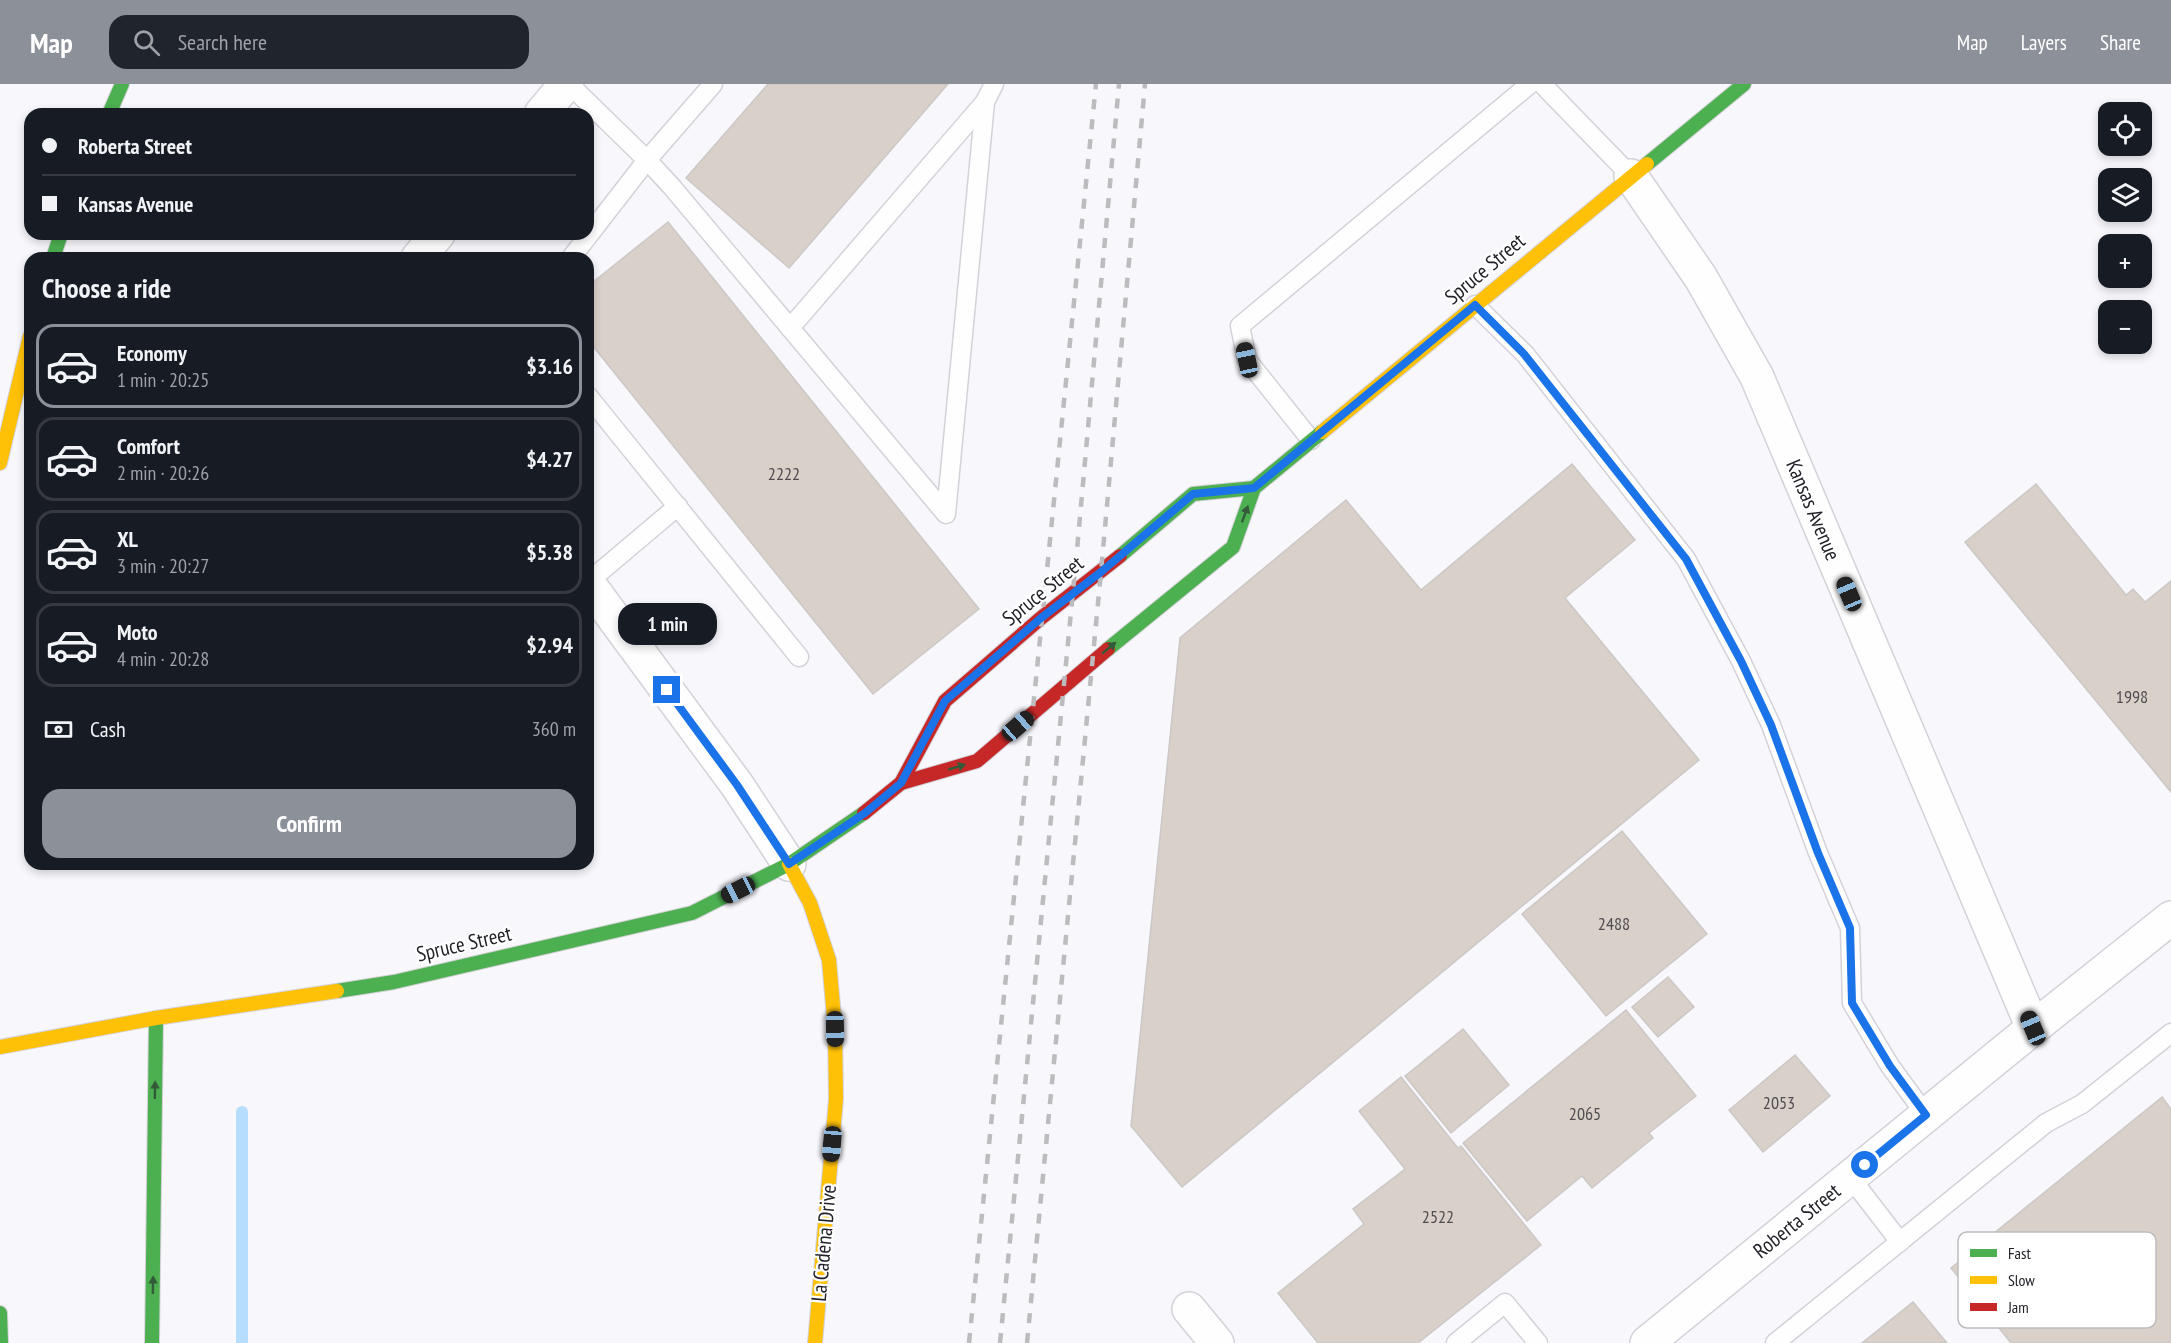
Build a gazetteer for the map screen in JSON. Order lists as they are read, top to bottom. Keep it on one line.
{"streets":{"main road":["Spruce Street","La Cadena Drive"],"street":["Kansas Avenue","Roberta Street"]},"crossings":[["Spruce Street","Kansas Avenue"],["Spruce Street","La Cadena Drive"],["Kansas Avenue","Roberta Street"]],"house_numbers":["2222","1998","2488","2053","2065","2522"],"legend":["Fast","Slow","Jam"],"page":{"header":"Map","search":"Search here","nav":["Map","Layers","Share"],"map_buttons":["+","−"],"banner":["Roberta Street","Kansas Avenue"],"heading":"Choose a ride","list":[{"name":"Economy","note":"1 min · 20:25","value":"$3.16"},{"name":"Comfort","note":"2 min · 20:26","value":"$4.27"},{"name":"XL","note":"3 min · 20:27","value":"$5.38"},{"name":"Moto","note":"4 min · 20:28","value":"$2.94"}],"bubble":"1 min","pay":["Cash","360 m"],"buttons":"Confirm"}}
